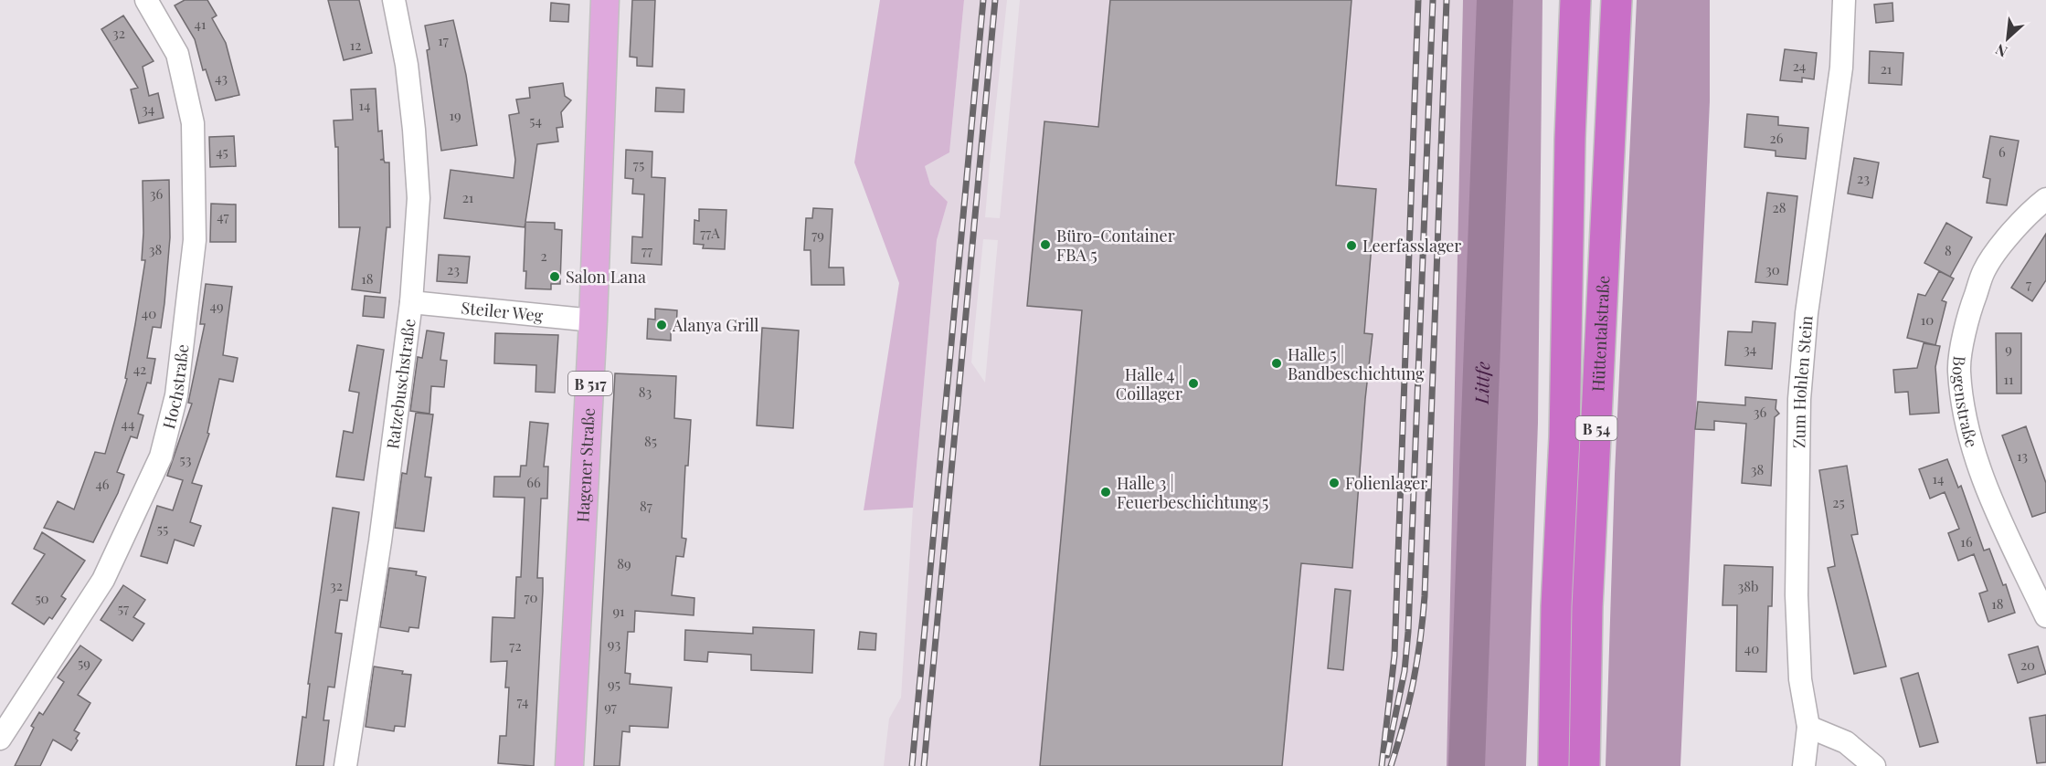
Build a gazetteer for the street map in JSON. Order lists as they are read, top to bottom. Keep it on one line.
{"streets":{"highway":["Hüttentalstraße","B 54"],"main road":["B 517","Hagener Straße"],"street":["Steiler Weg","Zum Hohlen Stein","Ratzebuschstraße","Hochstraße","Bogenstraße"]},"crossings":[["Steiler Weg","Ratzebuschstraße"],["Steiler Weg","Hagener Straße"]],"water":["Littfe"],"places":["Büro-Container FBA 5","Leerfasslager","Salon Lana","Alanya Grill","Halle 5 | Bandbeschichtung","Halle 4 | Coillager","Folienlager","Halle 3 | Feuerbeschichtung 5"],"house_numbers":["41","32","17","12","24","21","43","14","34","19","54","26","45","6","75","23","36","21","28","47","77A","79","38","77","8","2","23","30","18","7","49","40","10","34","9","42","11","83","36","44","85","13","53","38","14","66","46","25","87","55","16","89","32","38b","70","50","18","57","91","93","72","40","59","20","95","74","97"],"north":"bottom left"}
